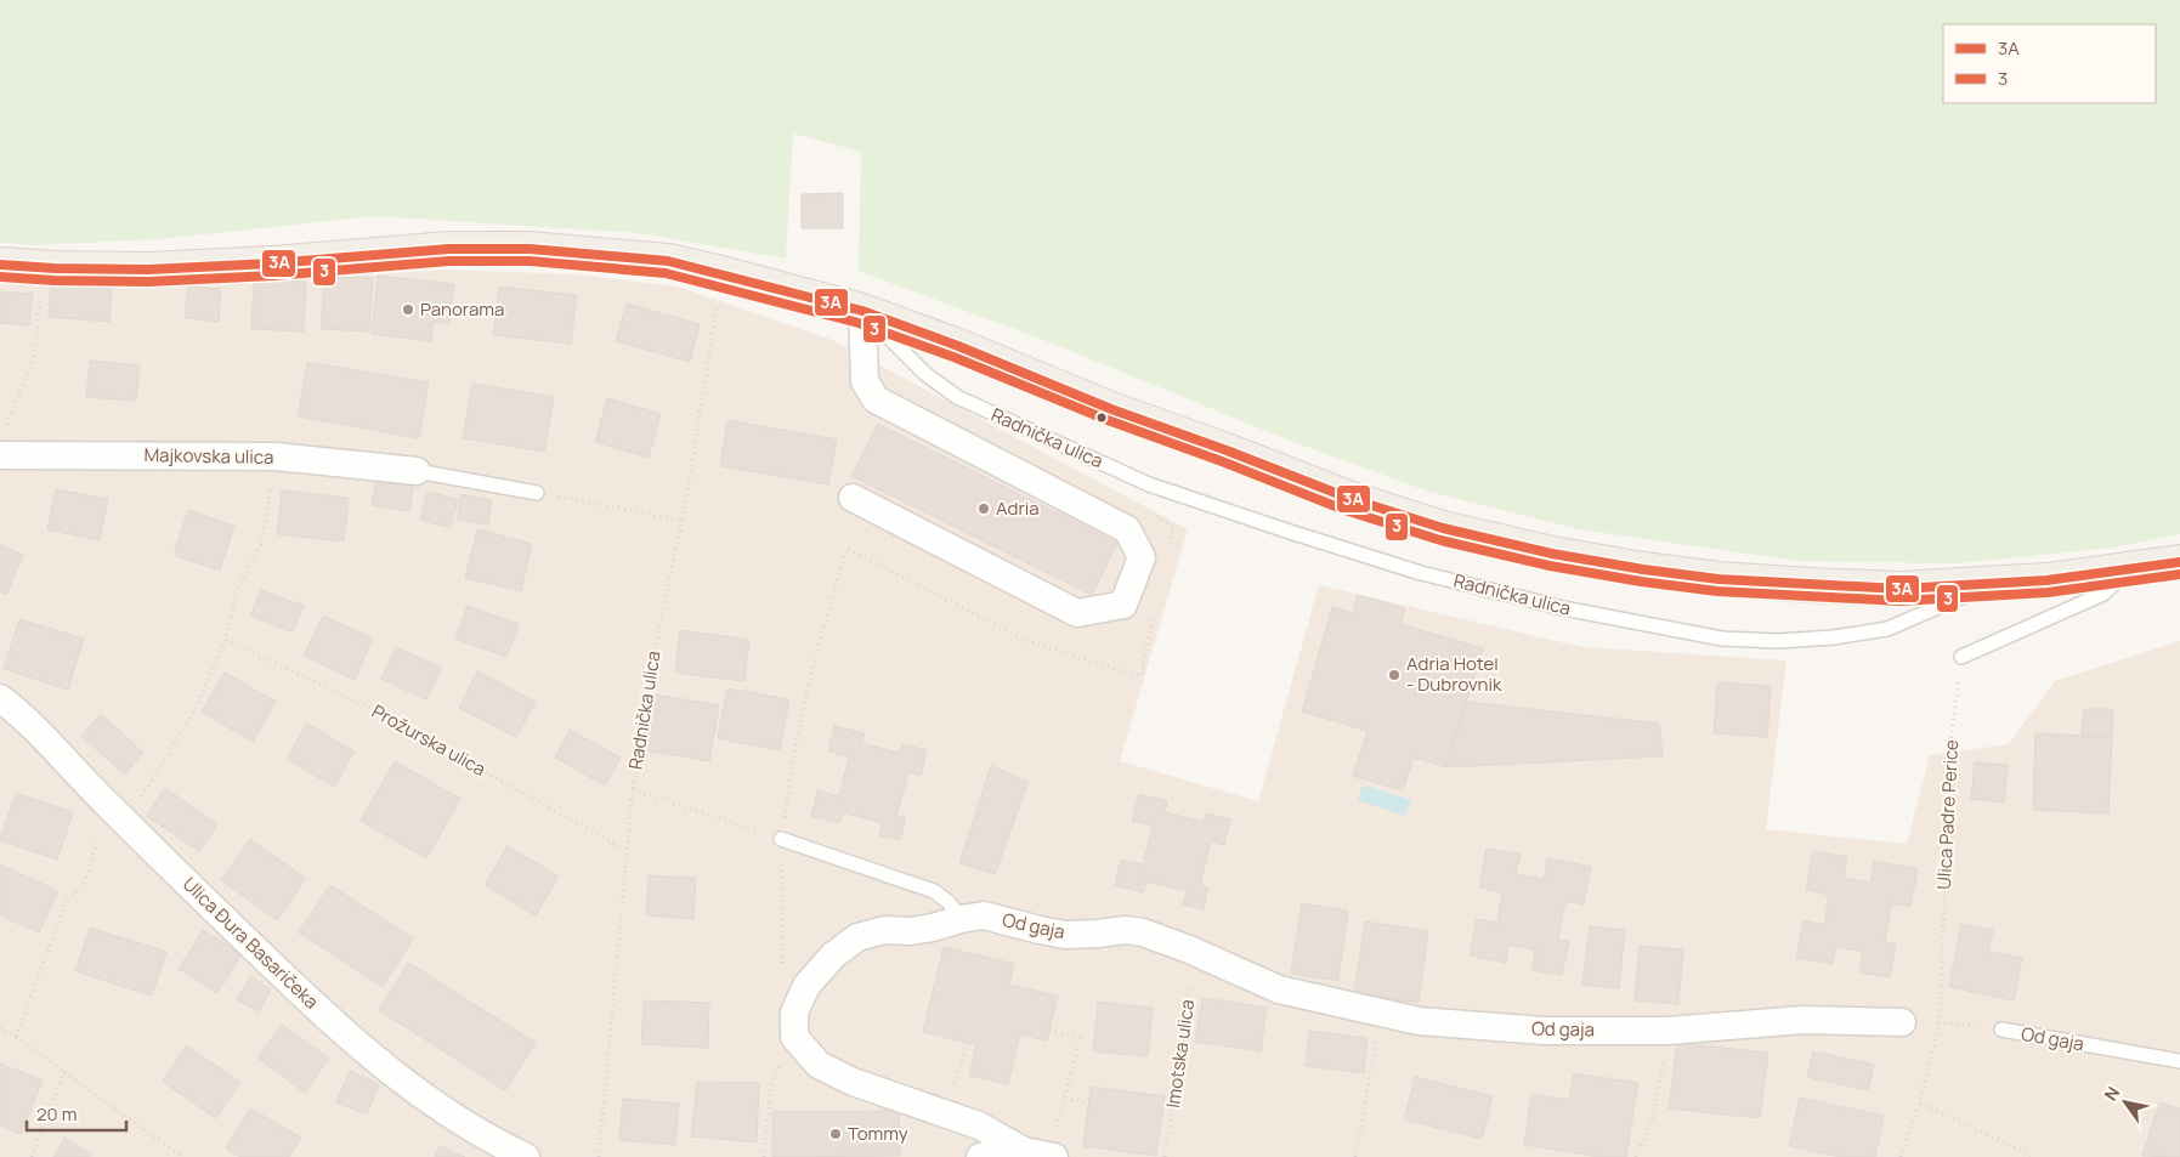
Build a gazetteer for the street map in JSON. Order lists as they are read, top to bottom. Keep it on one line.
{"streets":{"street":["Majkovska ulica","Od gaja","Ulica Đura Basaričeka"],"lane":["Radnička ulica"],"path":["Prožurska ulica","Ulica Padre Perice","Imotska ulica"]},"crossings":[["Radnička ulica","Prožurska ulica"],["Ulica Padre Perice","Od gaja"],["Od gaja","Imotska ulica"]],"places":["Panorama","Adria","Adria Hotel - Dubrovnik","Tommy"],"lines":["transit line 3A","transit line 3"],"legend":["3A","3"],"scale_bar":"20 m","north":"top left"}
